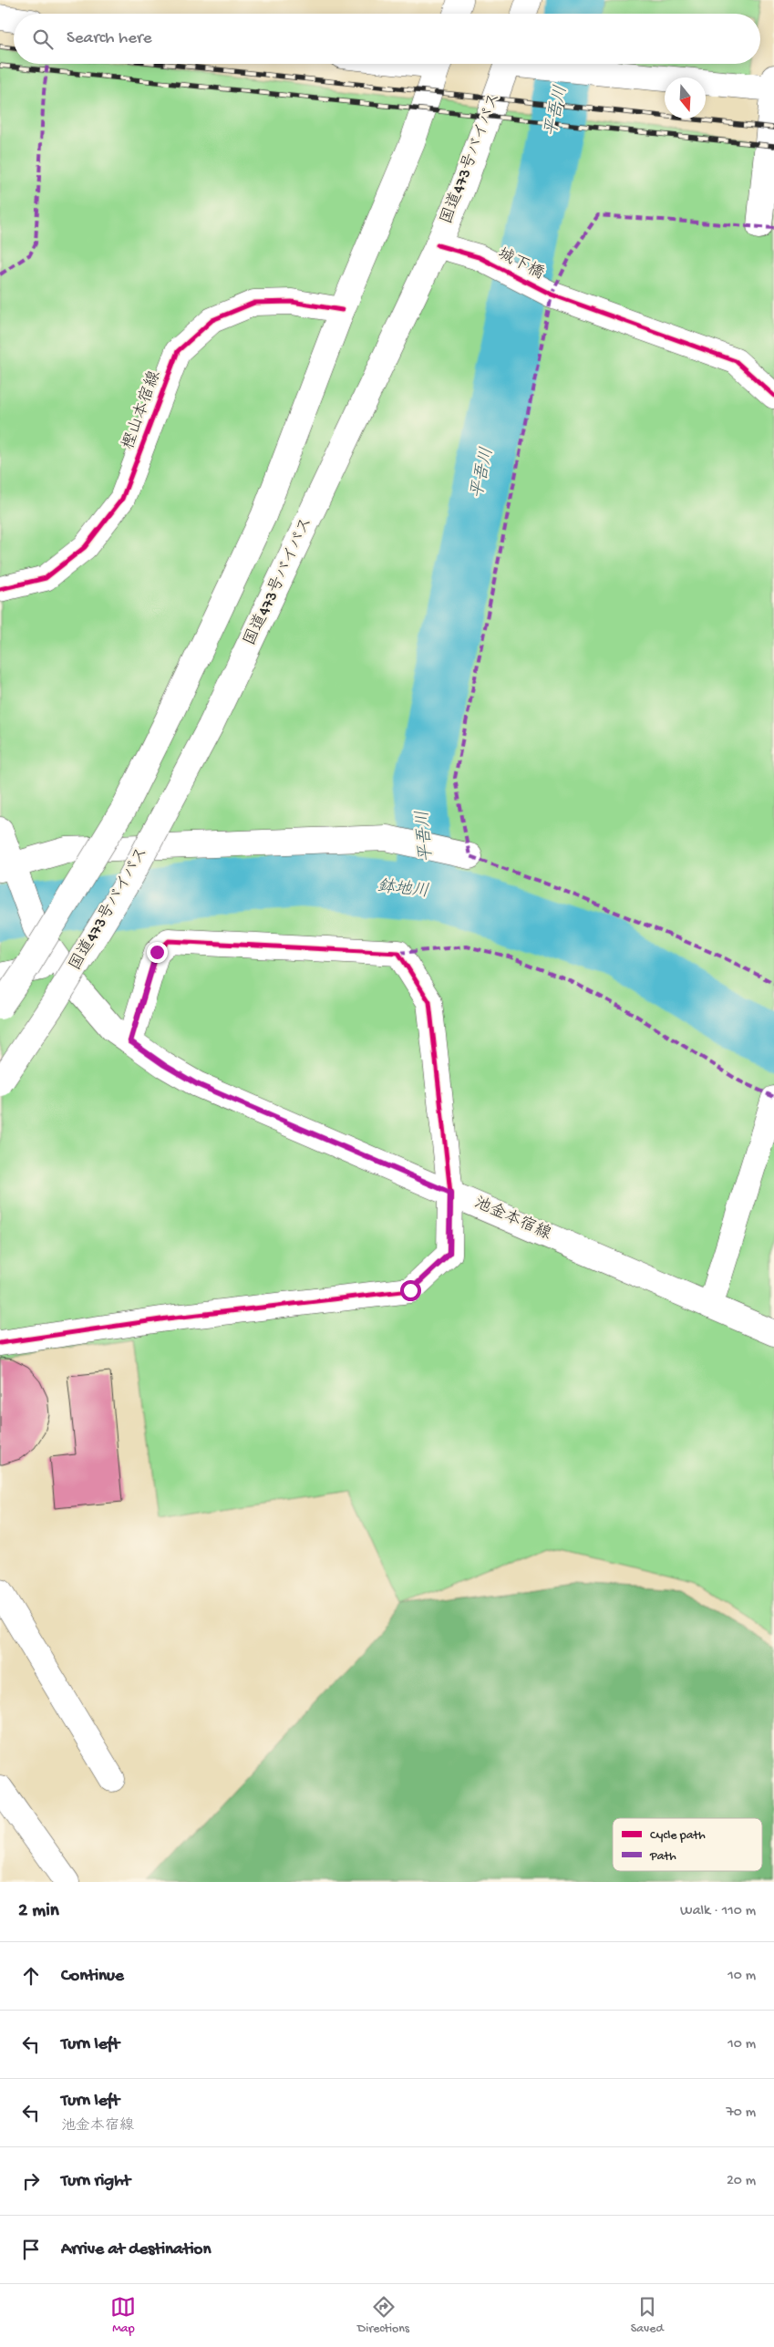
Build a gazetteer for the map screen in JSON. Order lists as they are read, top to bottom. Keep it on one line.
{"streets":{"main road":["国道473号バイパス","城下橋","樫山本宿線","池金本宿線"]},"crossings":[["国道473号バイパス","城下橋"]],"water":["平吾川","鉢地川"],"legend":["Cycle path","Path"],"north":"bottom","page":{"search":"Search here","heading":["2 min","Walk · 110 m"],"list":[["Continue","10 m"],["Turn left","10 m"],["Turn left","池金本宿線","70 m"],["Turn right","20 m"],"Arrive at destination"],"nav":["Map","Directions","Saved"]}}
